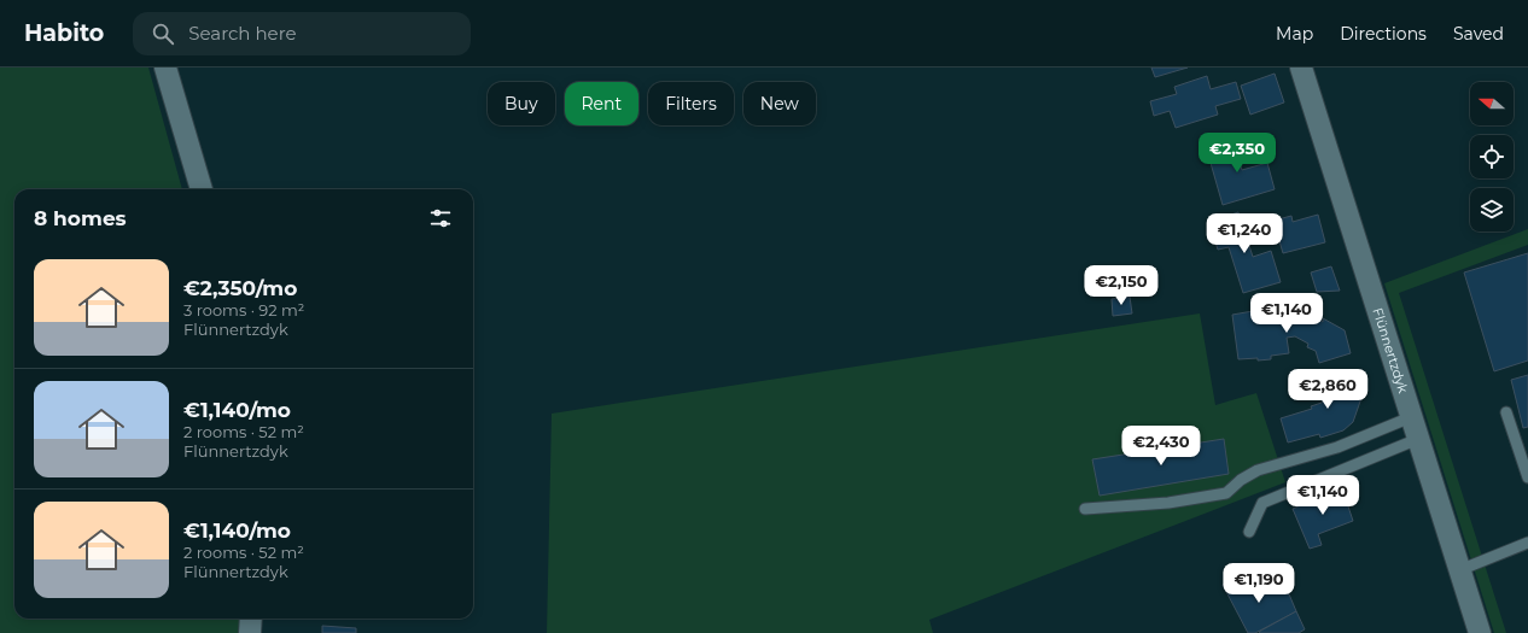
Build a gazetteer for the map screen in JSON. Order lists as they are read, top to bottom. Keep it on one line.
{"streets":{"street":["Flünnertzdyk"]},"north":"left","page":{"header":"Habito","search":"Search here","nav":["Map","Directions","Saved"],"chip":["Buy","Rent","Filters","New"],"price":["€2,350","€1,240","€2,150","€1,140","€2,860","€2,430","€1,140","€1,190"],"heading":"8 homes","list":[{"name":"€2,350/mo","note":"3 rooms · 92 m² · Flünnertzdyk"},{"name":"€1,140/mo","note":"2 rooms · 52 m² · Flünnertzdyk"},{"name":"€1,140/mo","note":"2 rooms · 52 m² · Flünnertzdyk"}]}}
